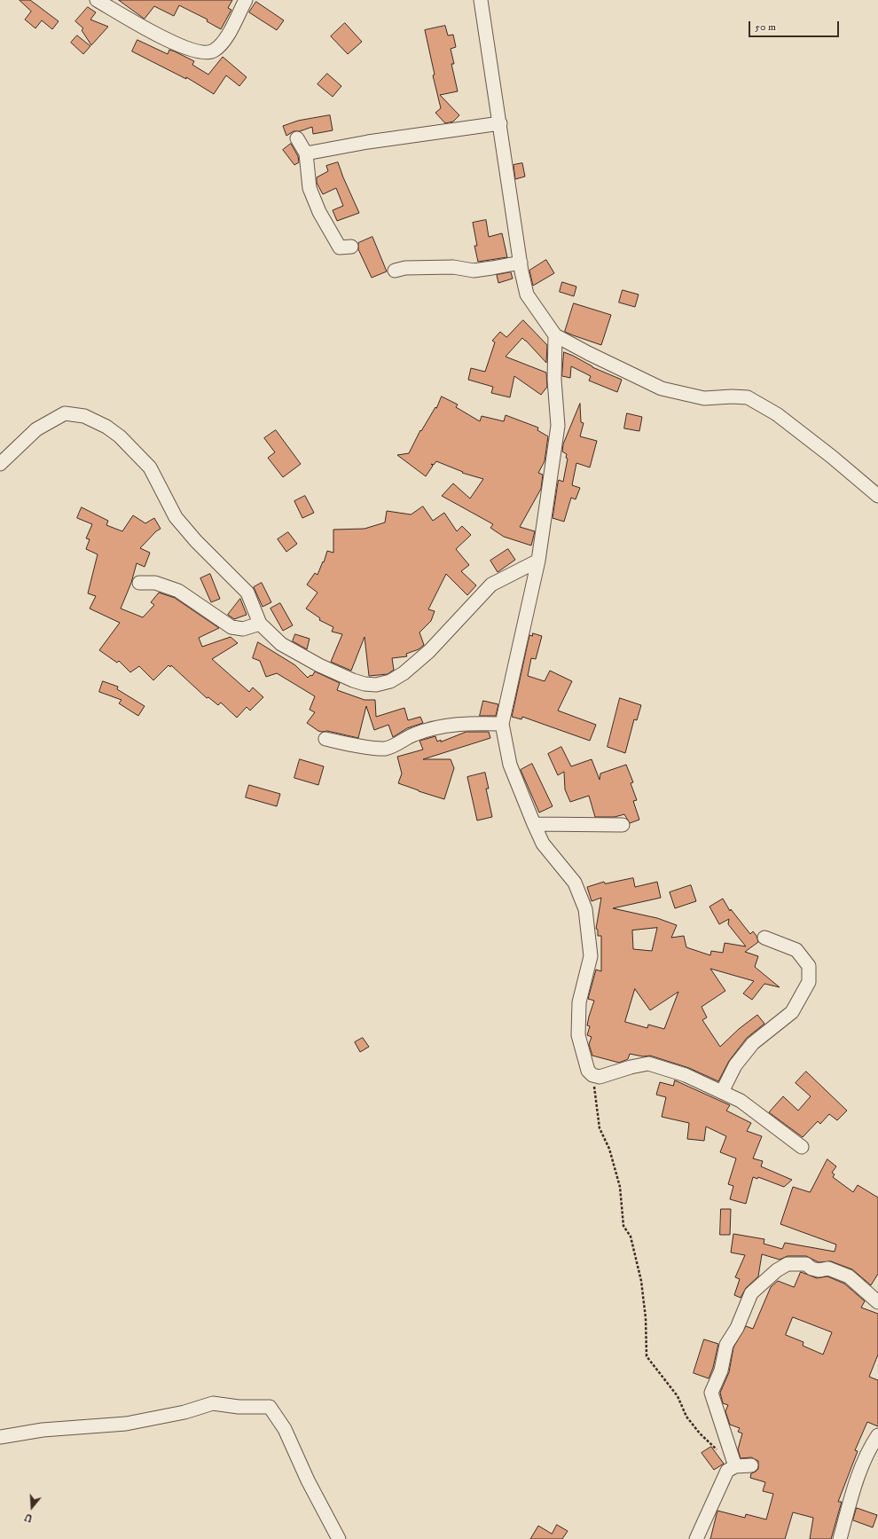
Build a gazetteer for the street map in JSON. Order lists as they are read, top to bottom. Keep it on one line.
{"scale_bar":"50 m","north":"bottom"}
